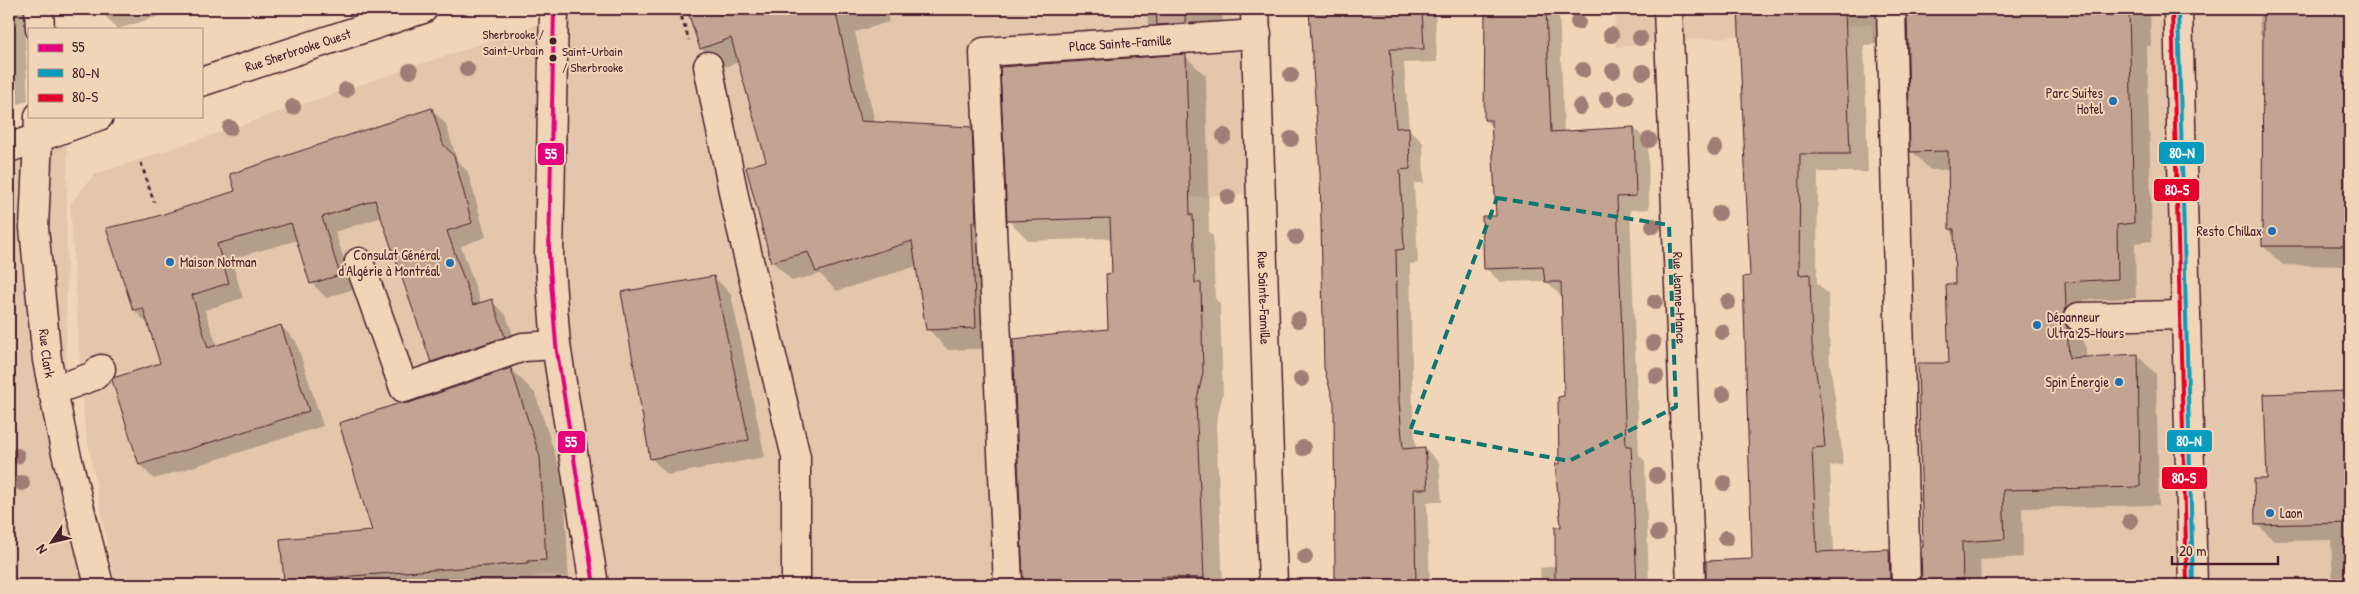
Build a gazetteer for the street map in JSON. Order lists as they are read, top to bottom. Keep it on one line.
{"streets":{"street":["Place Sainte-Famille","Rue Sherbrooke Ouest","Rue Sainte-Famille","Rue Jeanne-Mance","Rue Clark"]},"crossings":[["Place Sainte-Famille","Rue Sainte-Famille"]],"places":["Sherbrooke / Saint-Urbain","Saint-Urbain / Sherbrooke","Parc Suites Hotel","Resto Chillax","Maison Notman","Consulat Général d'Algérie à Montréal","Dépanneur Ultra 25-Hours","Spin Énergie","Laon"],"lines":["transit line 55","transit line 80-N","transit line 80-S"],"legend":["55","80-N","80-S"],"scale_bar":"20 m","north":"bottom left"}
